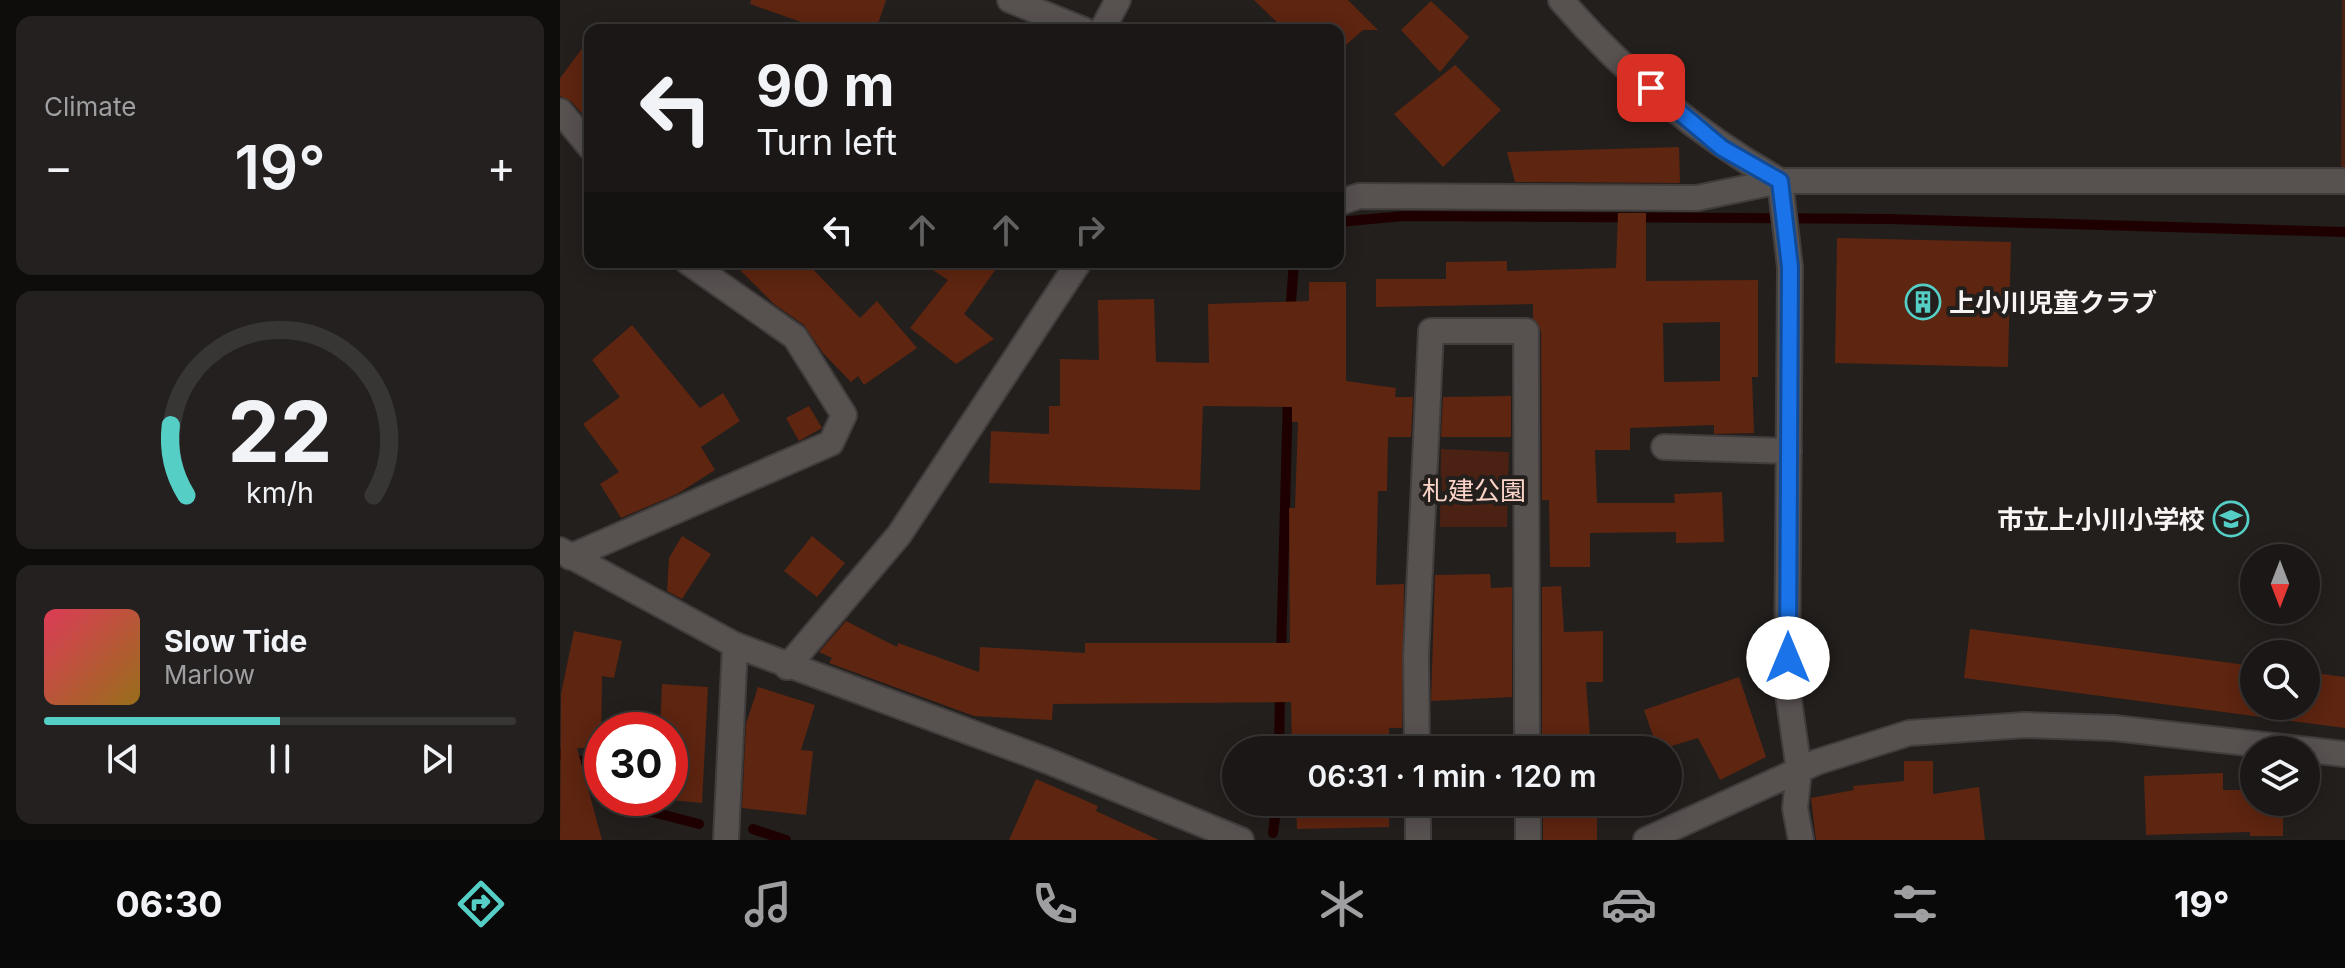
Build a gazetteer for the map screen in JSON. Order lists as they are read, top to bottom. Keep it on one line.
{"parks":["札建公園"],"places":{"building":["上小川児童クラブ"],"school or university":["市立上小川小学校"]},"north":"bottom","page":{"tile":"Climate","turn":["90 m","Turn left"],"heat":["−","19°","+"],"song":["Slow Tide","Marlow"],"limit":"30","trip":"06:31 · 1 min · 120 m","tabs":["06:30","19°"],"gauge":["22","km/h"]}}
